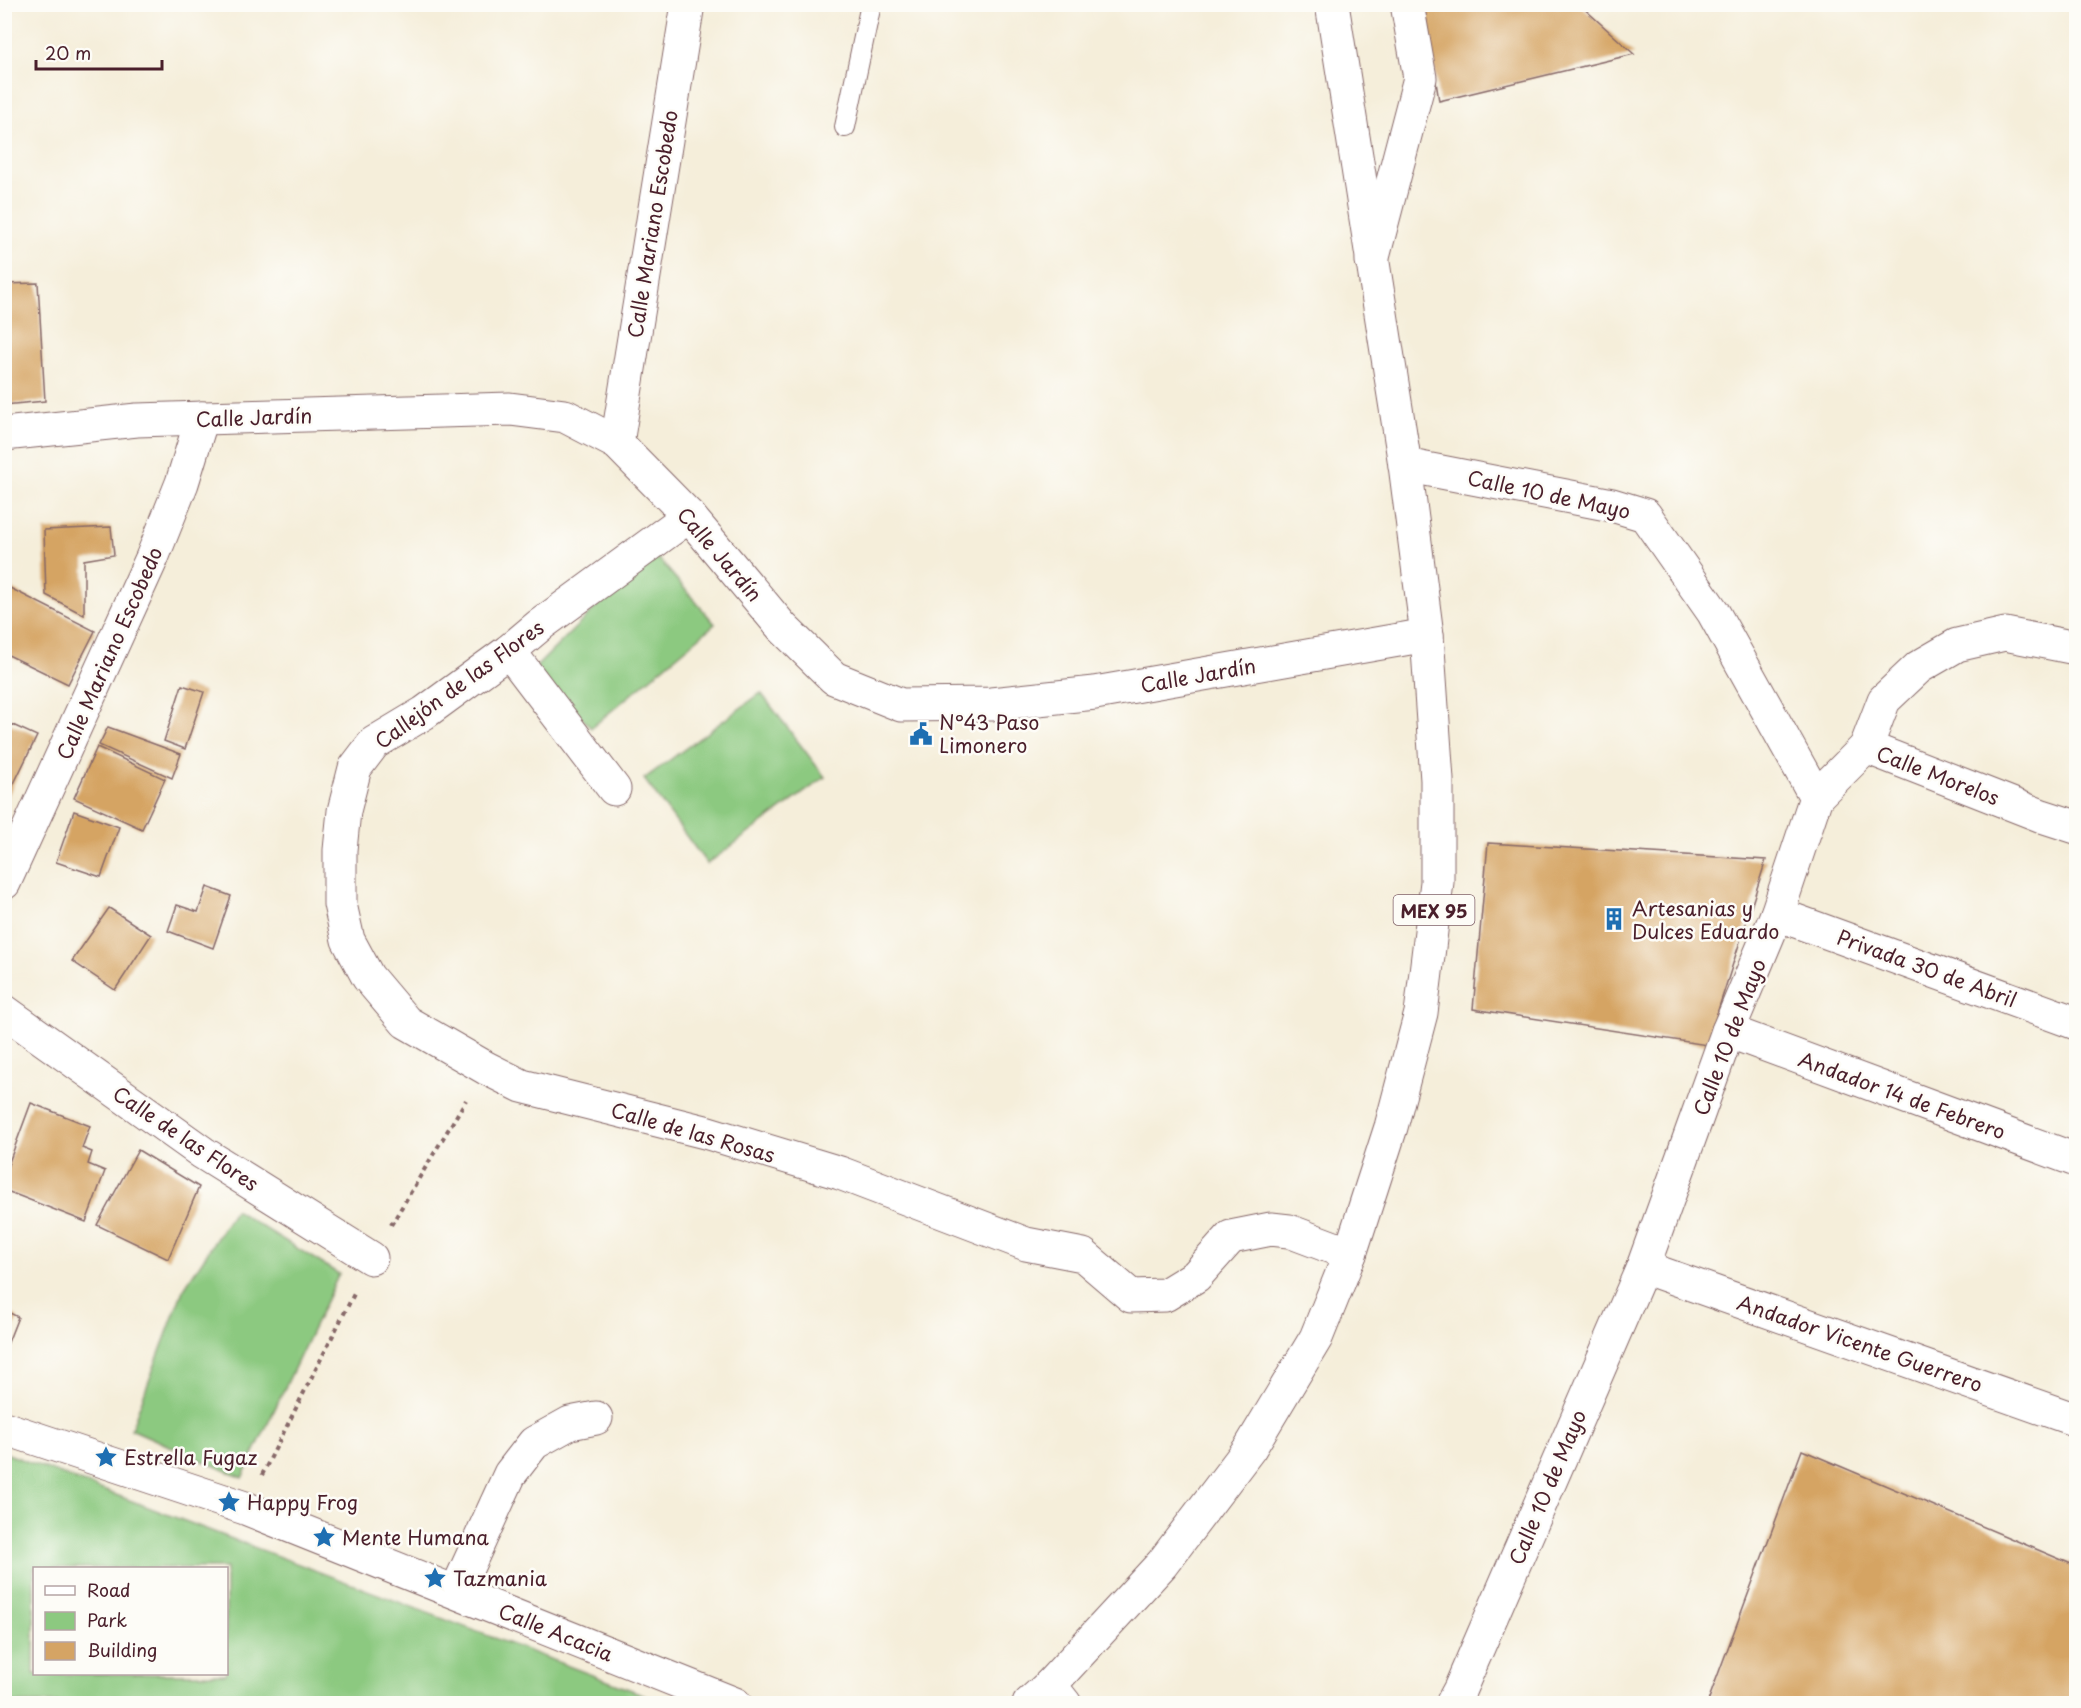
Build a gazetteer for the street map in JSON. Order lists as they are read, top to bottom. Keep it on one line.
{"streets":{"main road":["Calle Mariano Escobedo","Calle Jardín","Calle 10 de Mayo","Callejón de las Flores","Calle Morelos","MEX 95","Privada 30 de Abril","Andador 14 de Febrero","Calle de las Rosas","Calle de las Flores","Andador Vicente Guerrero","Calle Acacia"]},"crossings":[["Calle Mariano Escobedo","Calle Jardín"],["Calle Jardín","Callejón de las Flores"],["Calle Jardín","MEX 95"],["Calle 10 de Mayo","Calle Morelos"],["Calle 10 de Mayo","MEX 95"],["Calle 10 de Mayo","Privada 30 de Abril"],["Calle 10 de Mayo","Andador 14 de Febrero"],["Calle 10 de Mayo","Andador Vicente Guerrero"],["Callejón de las Flores","Calle de las Rosas"],["MEX 95","Calle de las Rosas"]],"places":{"public building":["N°43 Paso Limonero"],"building":["Artesanias y Dulces Eduardo"],"place":["Estrella Fugaz","Happy Frog","Mente Humana","Tazmania"]},"legend":["Road","Park","Building"],"scale_bar":"20 m"}
